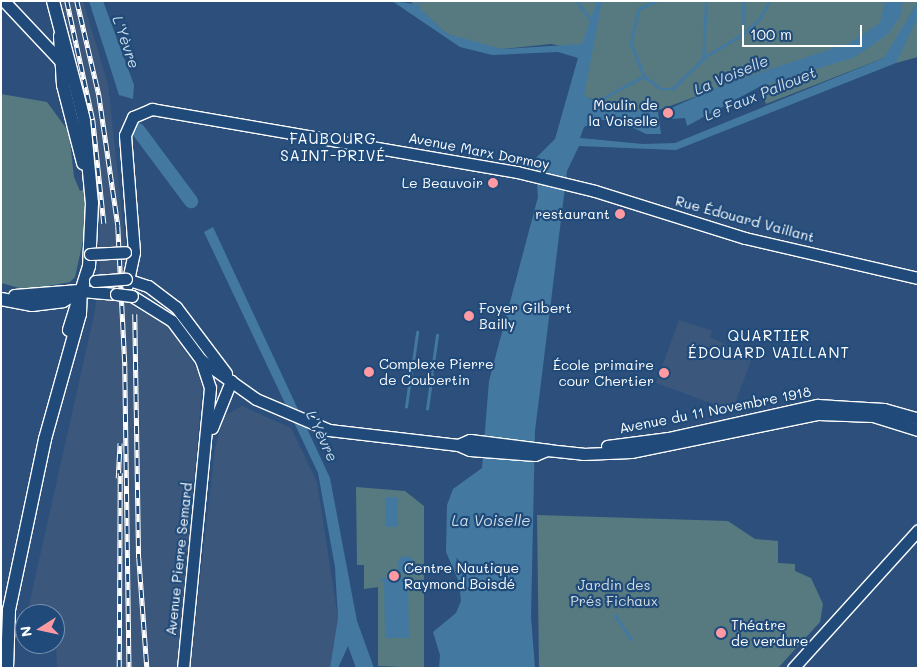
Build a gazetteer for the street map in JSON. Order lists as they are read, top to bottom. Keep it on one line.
{"streets":{"main road":["Avenue Marx Dormoy","Rue Édouard Vaillant","Avenue du 11 Novembre 1918","Avenue Pierre Semard"]},"crossings":[["Avenue Marx Dormoy","Rue Édouard Vaillant"],["Avenue du 11 Novembre 1918","Avenue Pierre Semard"]],"districts":["FAUBOURG SAINT-PRIVÉ","QUARTIER ÉDOUARD VAILLANT"],"water":["L'Yèvre","La Voiselle","Le Faux Pallouet"],"parks":["Jardin des Prés Fichaux"],"places":["Moulin de la Voiselle","Le Beauvoir","restaurant","Foyer Gilbert Bailly","Complexe Pierre de Coubertin","École primaire cour Chertier","Centre Nautique Raymond Boisdé","Théatre de verdure"],"scale_bar":"100 m","north":"left"}
